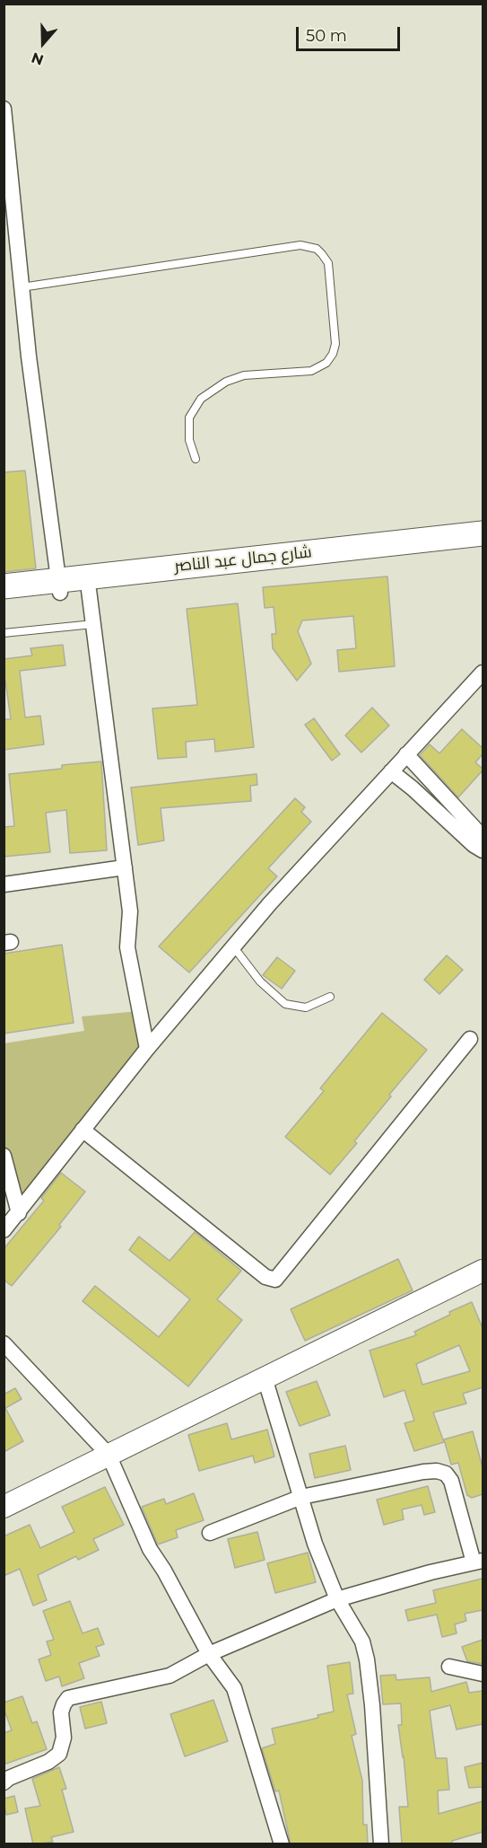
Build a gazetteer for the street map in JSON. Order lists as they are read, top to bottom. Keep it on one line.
{"streets":{"main road":["شارع جمال عبد الناصر"]},"scale_bar":"50 m","north":"bottom"}
